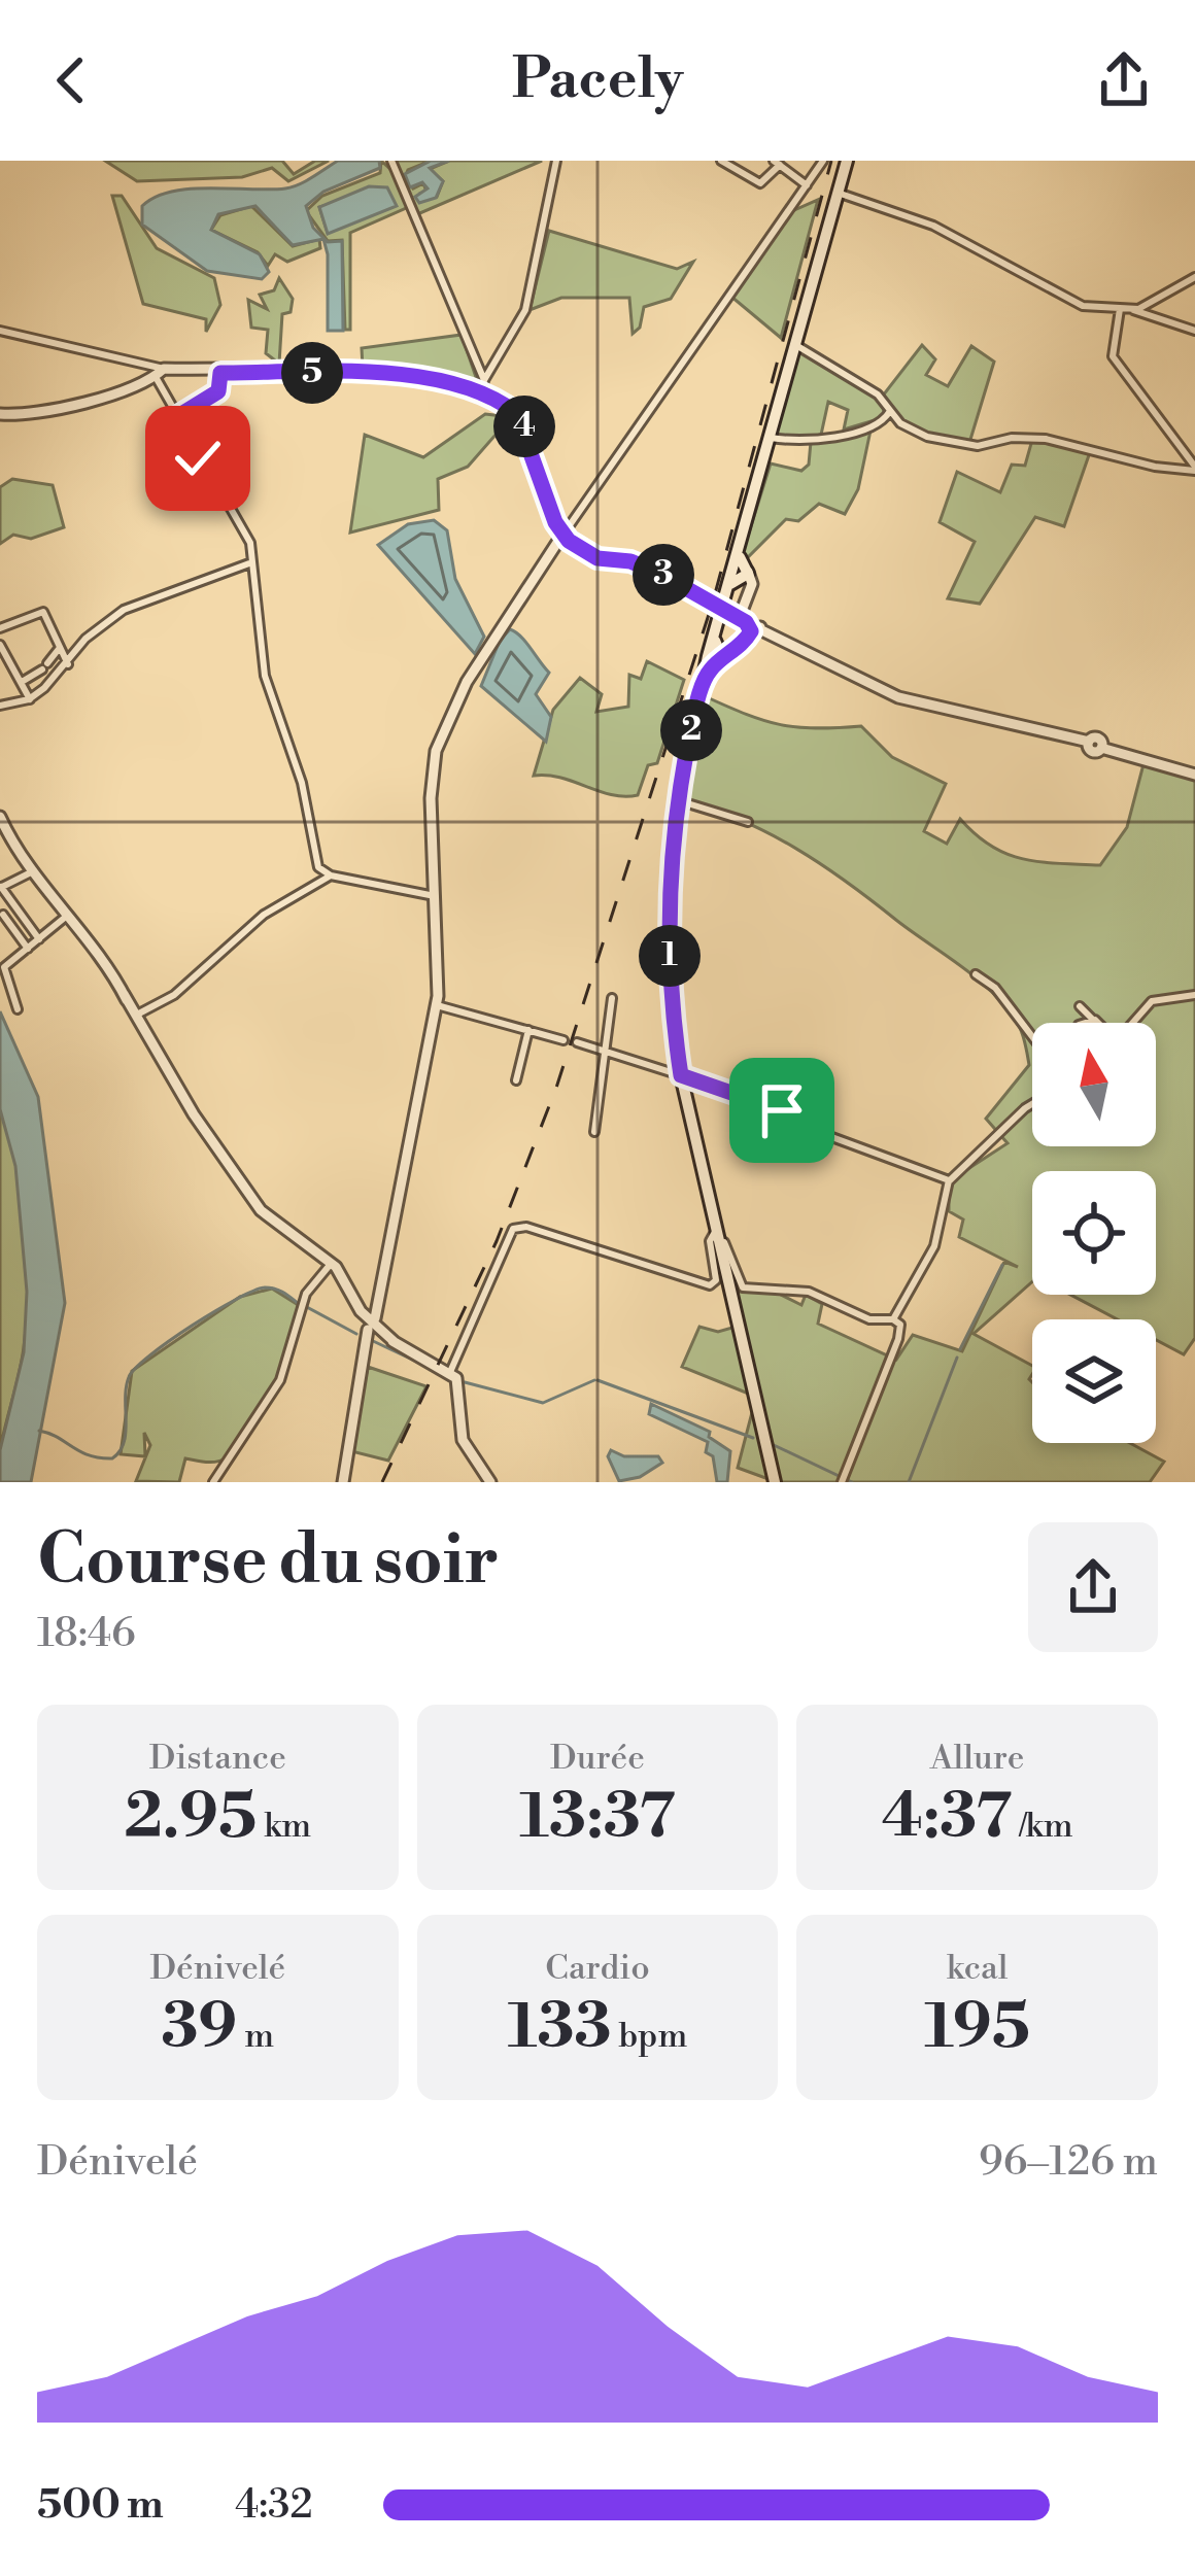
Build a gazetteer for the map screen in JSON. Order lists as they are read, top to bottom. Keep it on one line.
{"north":"top","page":{"header":"Pacely","pins":["5","4","3","2","1"],"heading":["Course du soir","18:46"],"stats":[["Distance","2.95 km"],["Durée","13:37"],["Allure","4:37 /km"],["Dénivelé","39 m"],["Cardio","133 bpm"],["kcal","195"]],"chart":["Dénivelé","96–126 m"],"list":[{"name":"500 m","note":"4:32"}]}}
